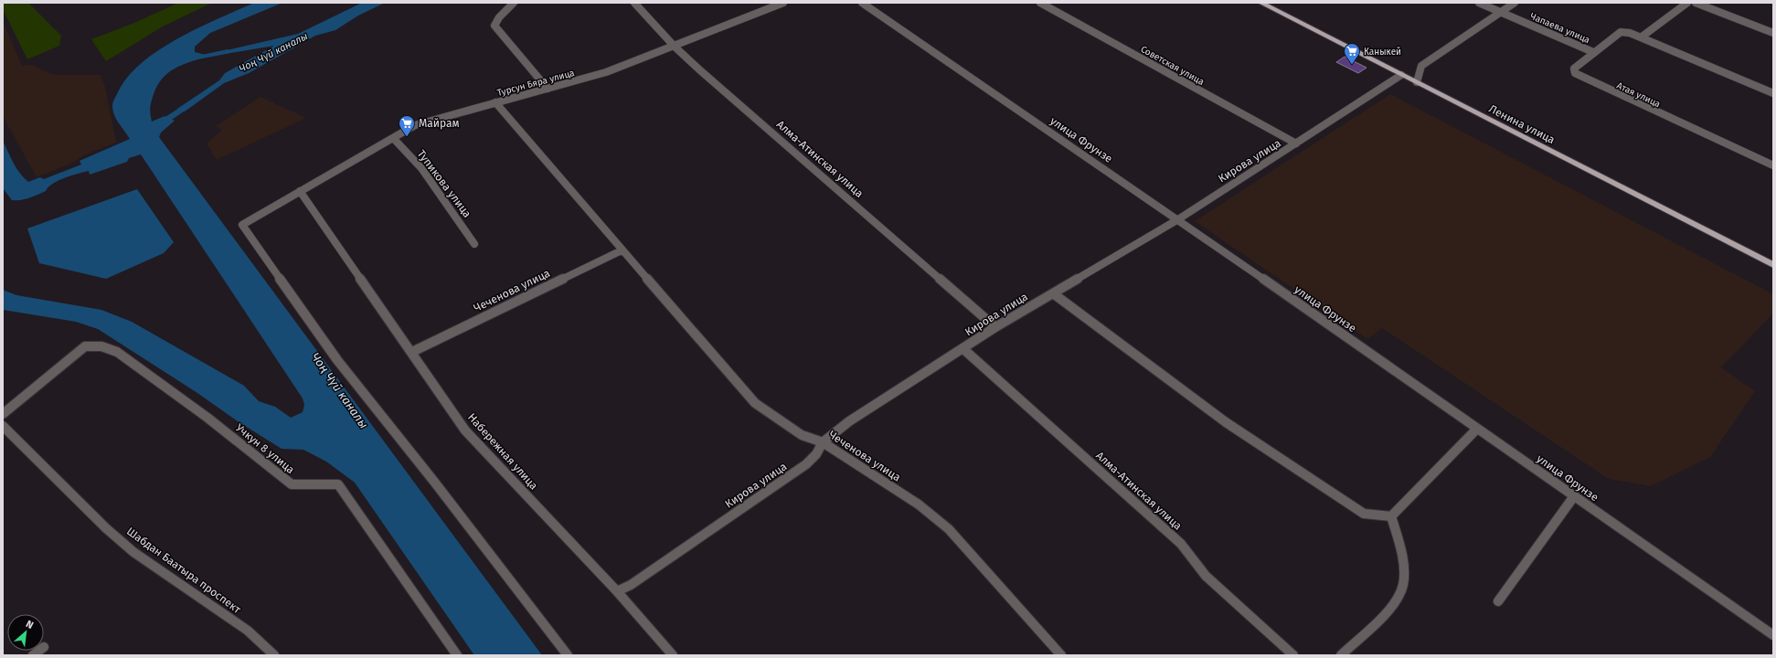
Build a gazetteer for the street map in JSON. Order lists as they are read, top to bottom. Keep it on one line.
{"streets":{"main road":["Ленина улица"],"street":["Чапаева улица","Советская улица","Турсун Бяра улица","Атая улица","улица Фрунзе","Алма-Атинская улица","Кирова улица","Тупикова улица","Чеченова улица","Учкун 8 улица","Набережная улица","Шабдан Баатыра проспект"]},"crossings":[["Чапаева улица","Атая улица"],["Советская улица","Кирова улица"],["Турсун Бяра улица","Алма-Атинская улица"],["Турсун Бяра улица","Тупикова улица"],["Турсун Бяра улица","Чеченова улица"],["Турсун Бяра улица","Набережная улица"],["Ленина улица","Кирова улица"],["улица Фрунзе","Кирова улица"],["Алма-Атинская улица","Кирова улица"],["Кирова улица","Чеченова улица"],["Кирова улица","Набережная улица"],["Чеченова улица","Набережная улица"]],"water":["Чоң Чүй каналы"],"places":{"supermarket":["Каныкей","Майрам"]},"north":"top right"}
